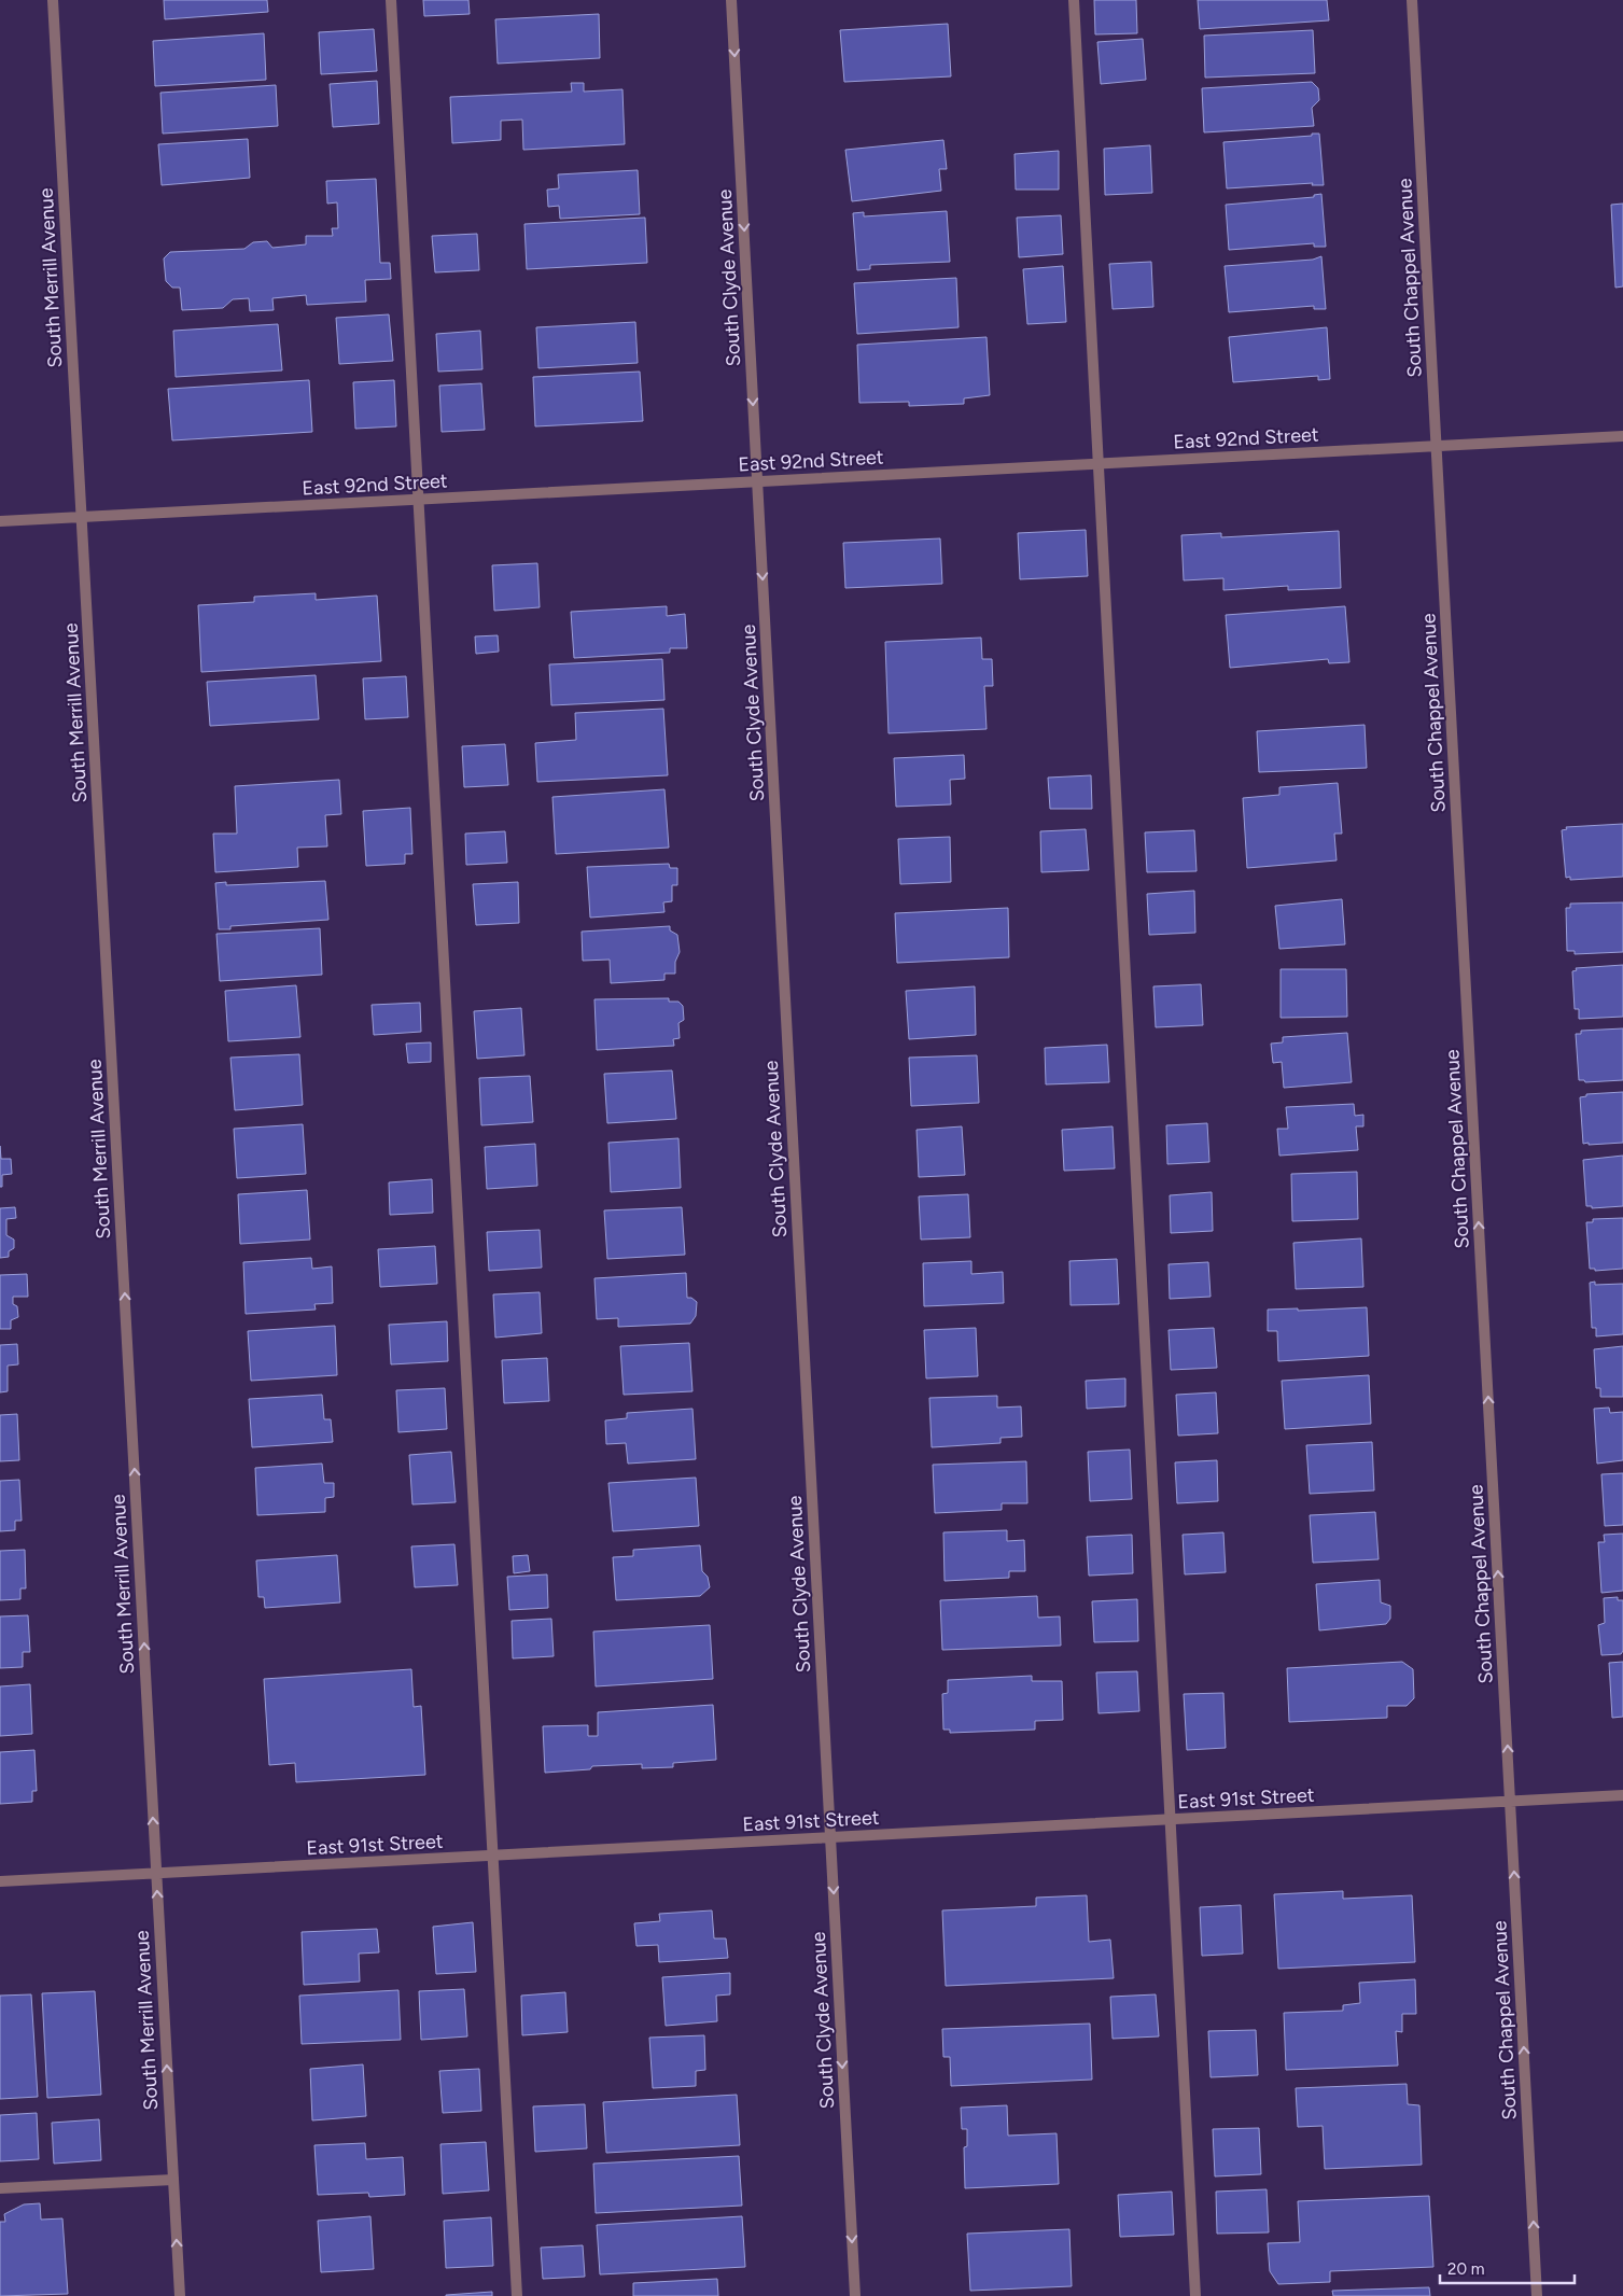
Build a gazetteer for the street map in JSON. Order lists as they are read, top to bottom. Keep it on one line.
{"streets":{"street":["South Merrill Avenue","South Clyde Avenue","South Chappel Avenue","East 92nd Street","East 91st Street"]},"crossings":[["South Merrill Avenue","East 92nd Street"],["South Merrill Avenue","East 91st Street"],["South Clyde Avenue","East 92nd Street"],["South Clyde Avenue","East 91st Street"],["South Chappel Avenue","East 92nd Street"],["South Chappel Avenue","East 91st Street"]],"one_way":["South Merrill Avenue","South Clyde Avenue","South Chappel Avenue"],"scale_bar":"20 m"}
